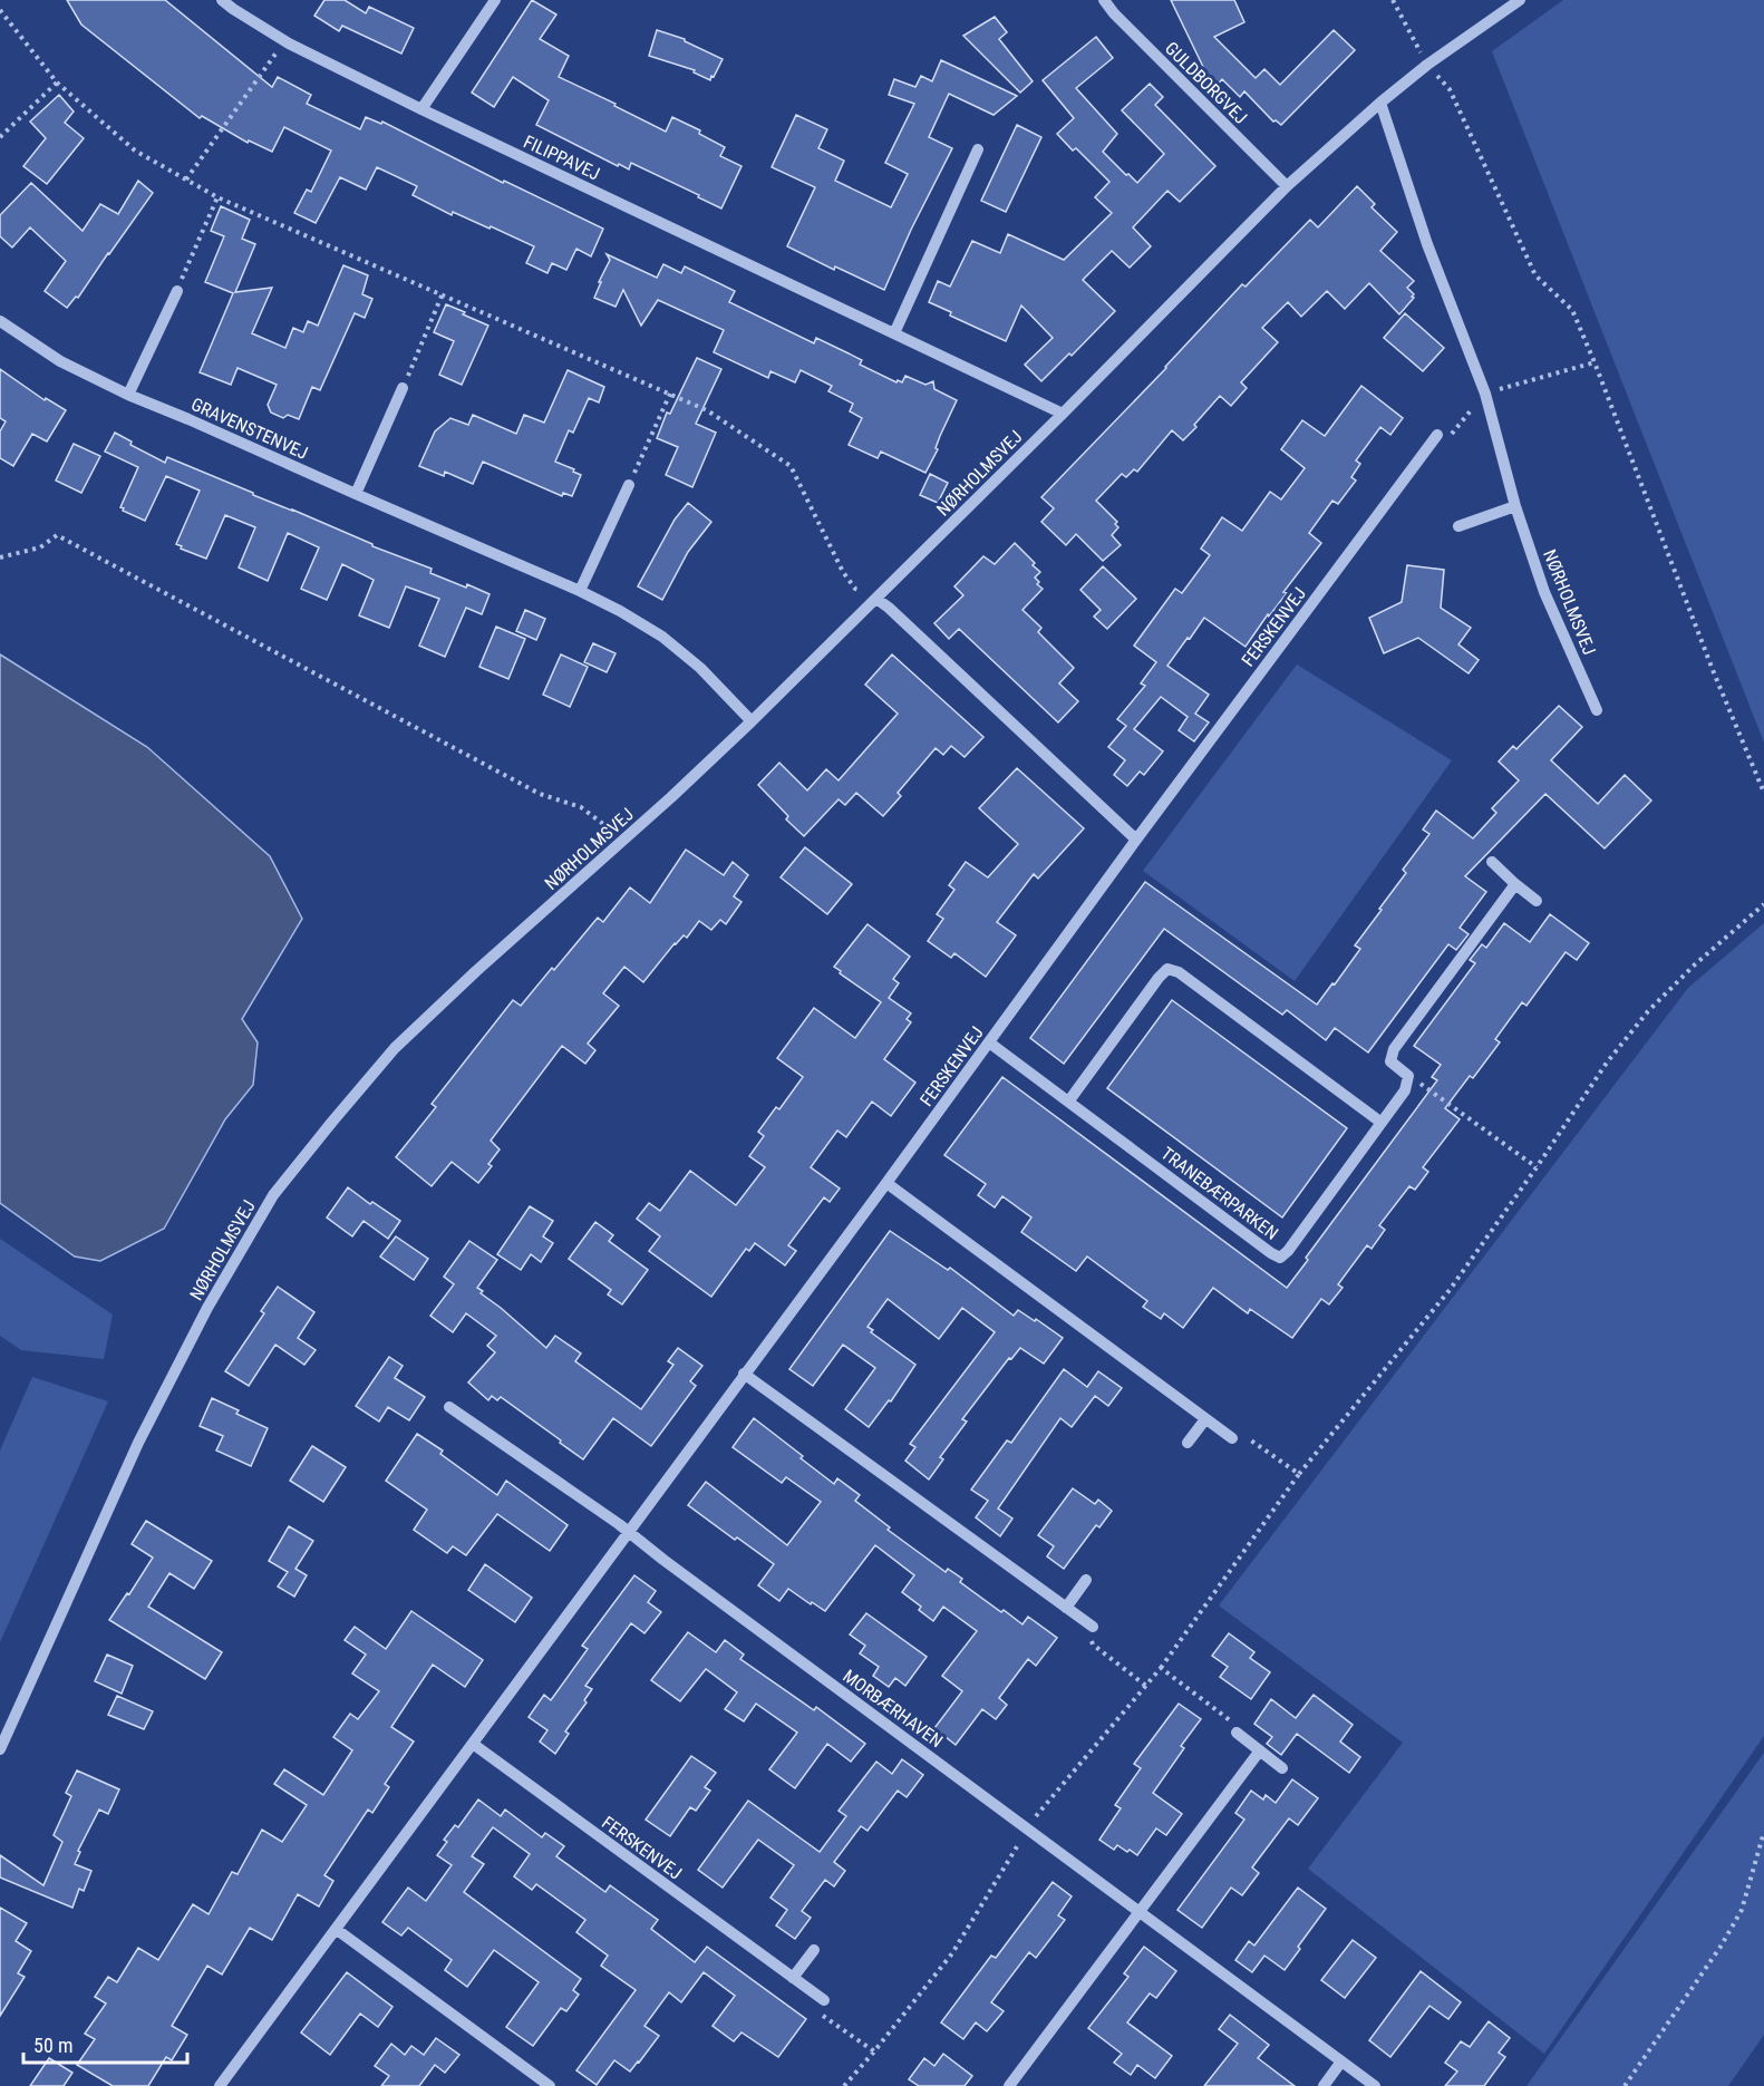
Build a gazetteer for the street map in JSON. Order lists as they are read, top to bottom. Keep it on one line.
{"streets":{"street":["GULDBORGVEJ","FILIPPAVEJ","GRAVENSTENVEJ","NØRHOLMSVEJ","FERSKENVEJ","TRANEBÆRPARKEN","MORBÆRHAVEN"]},"crossings":[["GULDBORGVEJ","NØRHOLMSVEJ"],["FILIPPAVEJ","NØRHOLMSVEJ"],["GRAVENSTENVEJ","NØRHOLMSVEJ"],["FERSKENVEJ","TRANEBÆRPARKEN"],["FERSKENVEJ","MORBÆRHAVEN"]],"scale_bar":"50 m"}
